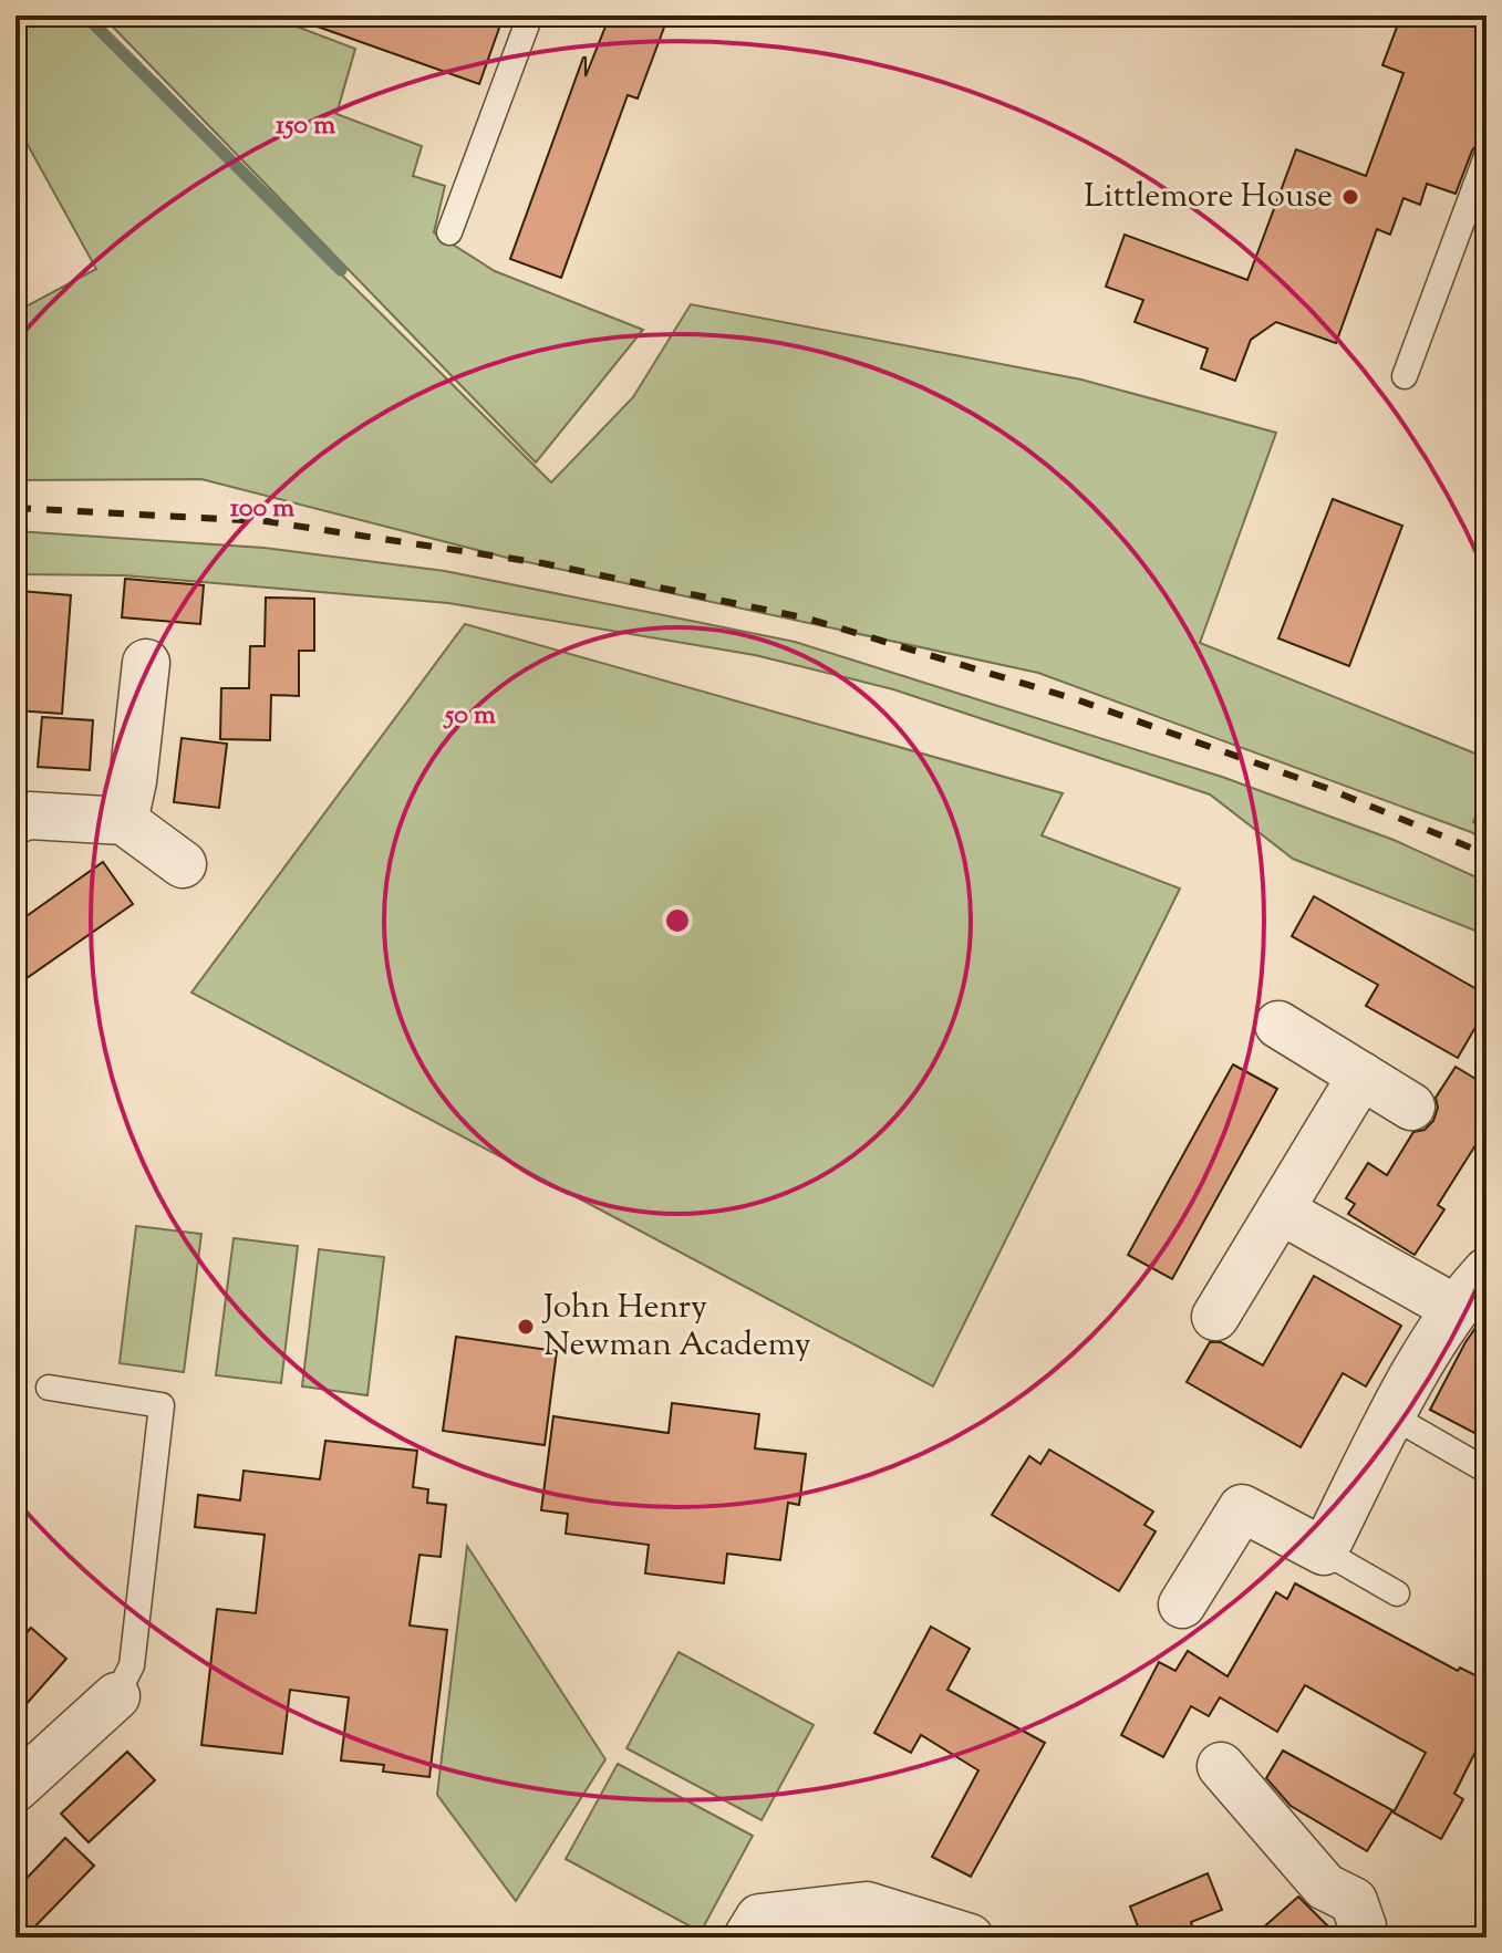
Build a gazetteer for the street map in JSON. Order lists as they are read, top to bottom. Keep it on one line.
{"places":["Littlemore House","John Henry Newman Academy"],"rings":["150 m","100 m","50 m"]}
